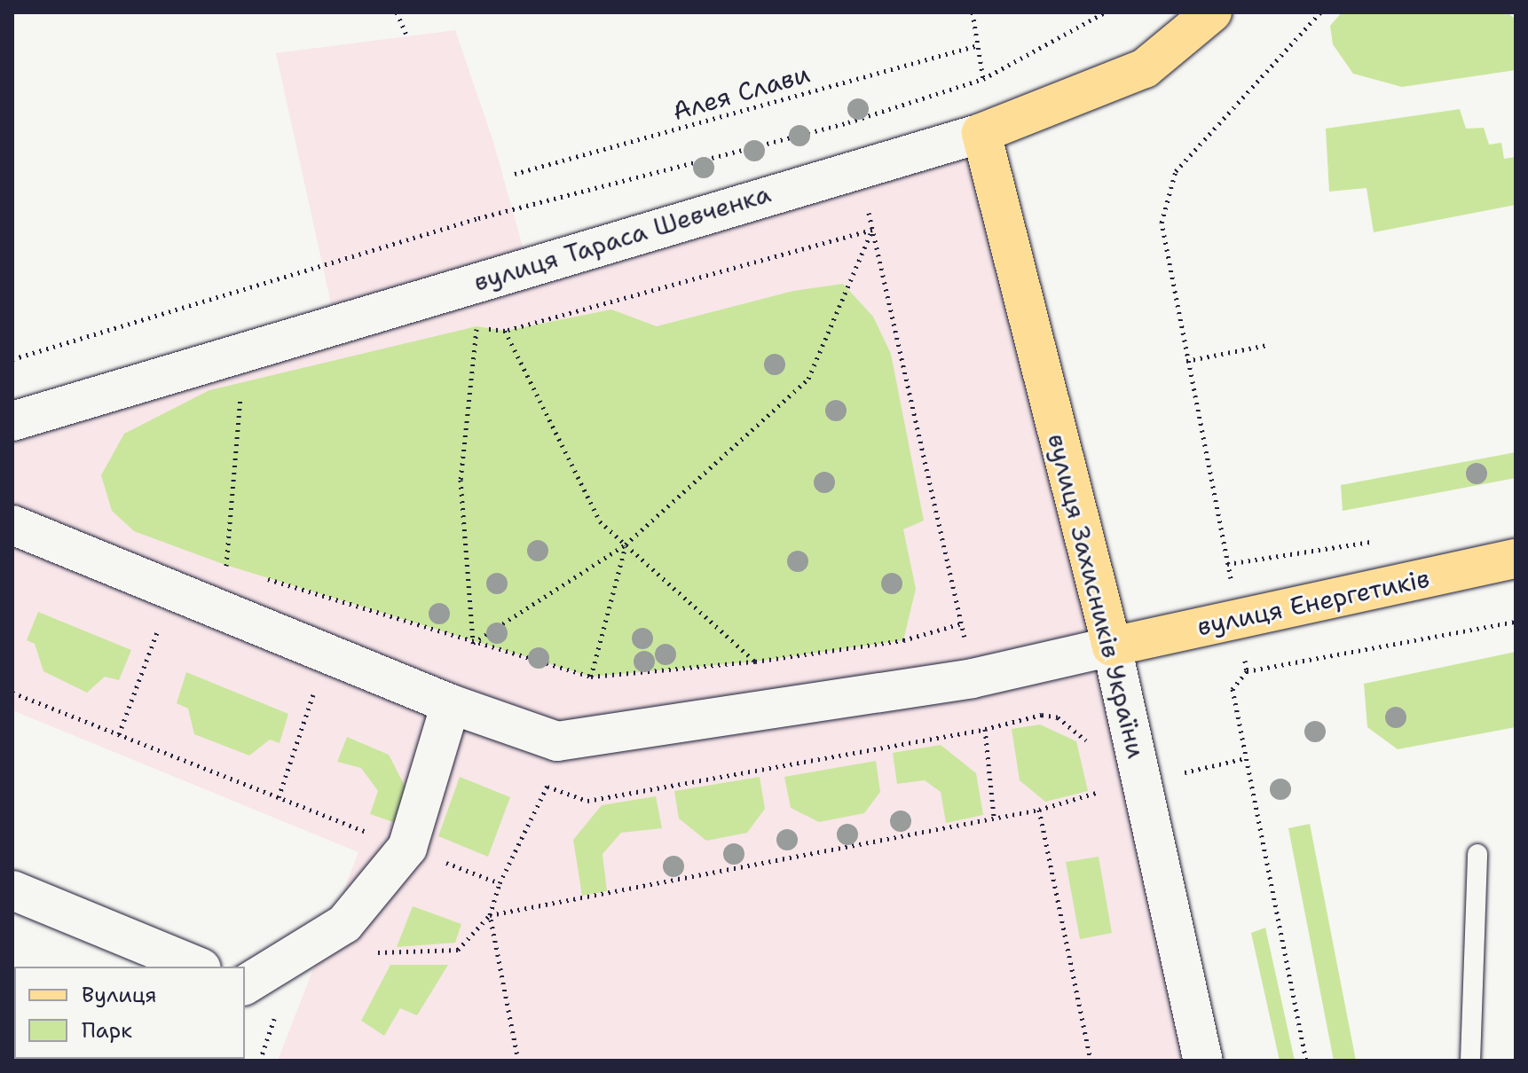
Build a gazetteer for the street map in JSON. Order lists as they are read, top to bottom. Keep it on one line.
{"streets":{"main road":["вулиця Тараса Шевченка","вулиця Захисників України","вулиця Енергетиків"],"path":["Алея Слави"]},"crossings":[["вулиця Тараса Шевченка","вулиця Захисників України"],["вулиця Захисників України","вулиця Енергетиків"]],"legend":["Вулиця","Парк"]}
